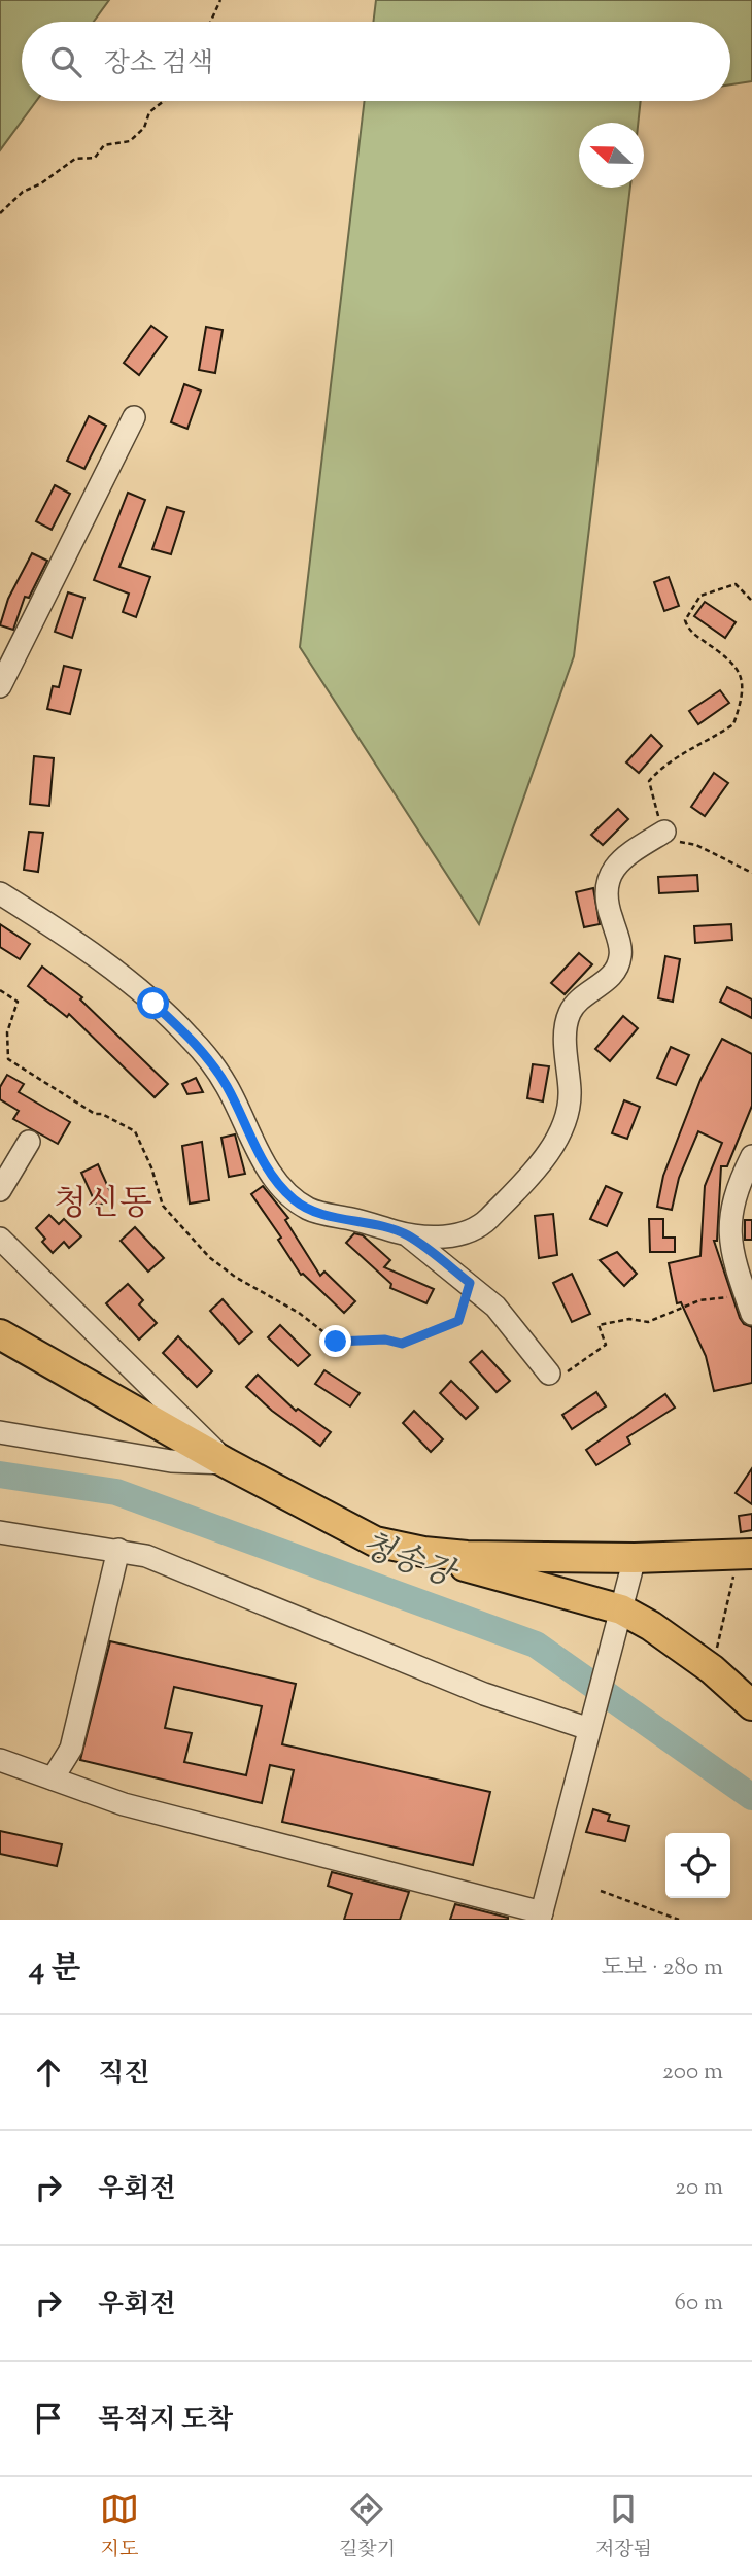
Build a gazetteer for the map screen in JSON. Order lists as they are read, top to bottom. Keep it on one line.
{"districts":["청신동"],"water":["청송강"],"north":"left","page":{"search":"장소 검색","heading":["4 분","도보 · 280 m"],"list":[["직진","200 m"],["우회전","20 m"],["우회전","60 m"],"목적지 도착"],"nav":["지도","길찾기","저장됨"]}}
